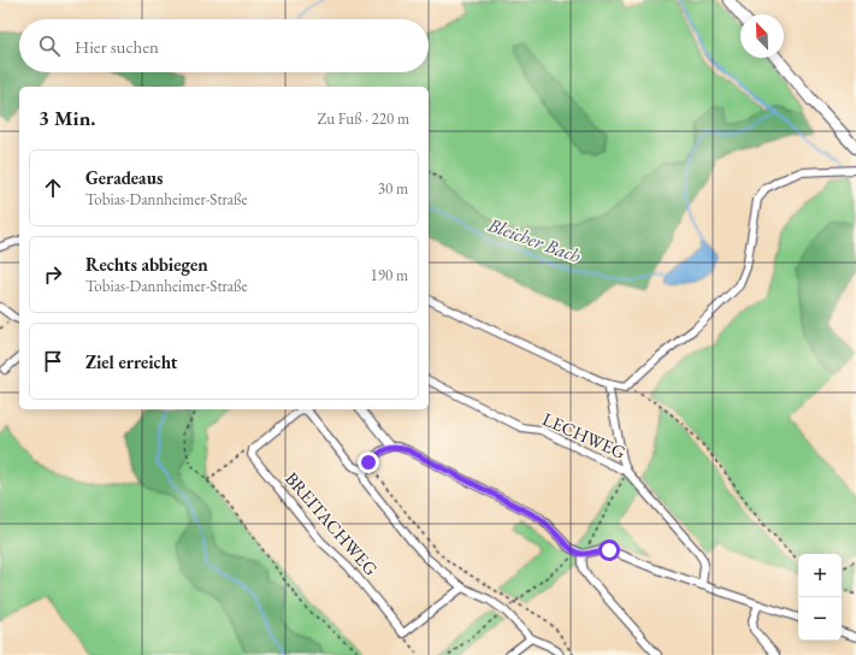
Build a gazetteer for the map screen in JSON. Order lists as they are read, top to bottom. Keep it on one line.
{"streets":{"street":["LECHWEG","BREITACHWEG"]},"water":["Bleicher Bach"],"north":"top left","page":{"search":"Hier suchen","heading":["3 Min.","Zu Fuß · 220 m"],"list":[["Geradeaus","Tobias-Dannheimer-Straße","30 m"],["Rechts abbiegen","Tobias-Dannheimer-Straße","190 m"],"Ziel erreicht"],"map_buttons":["+","−"]}}
